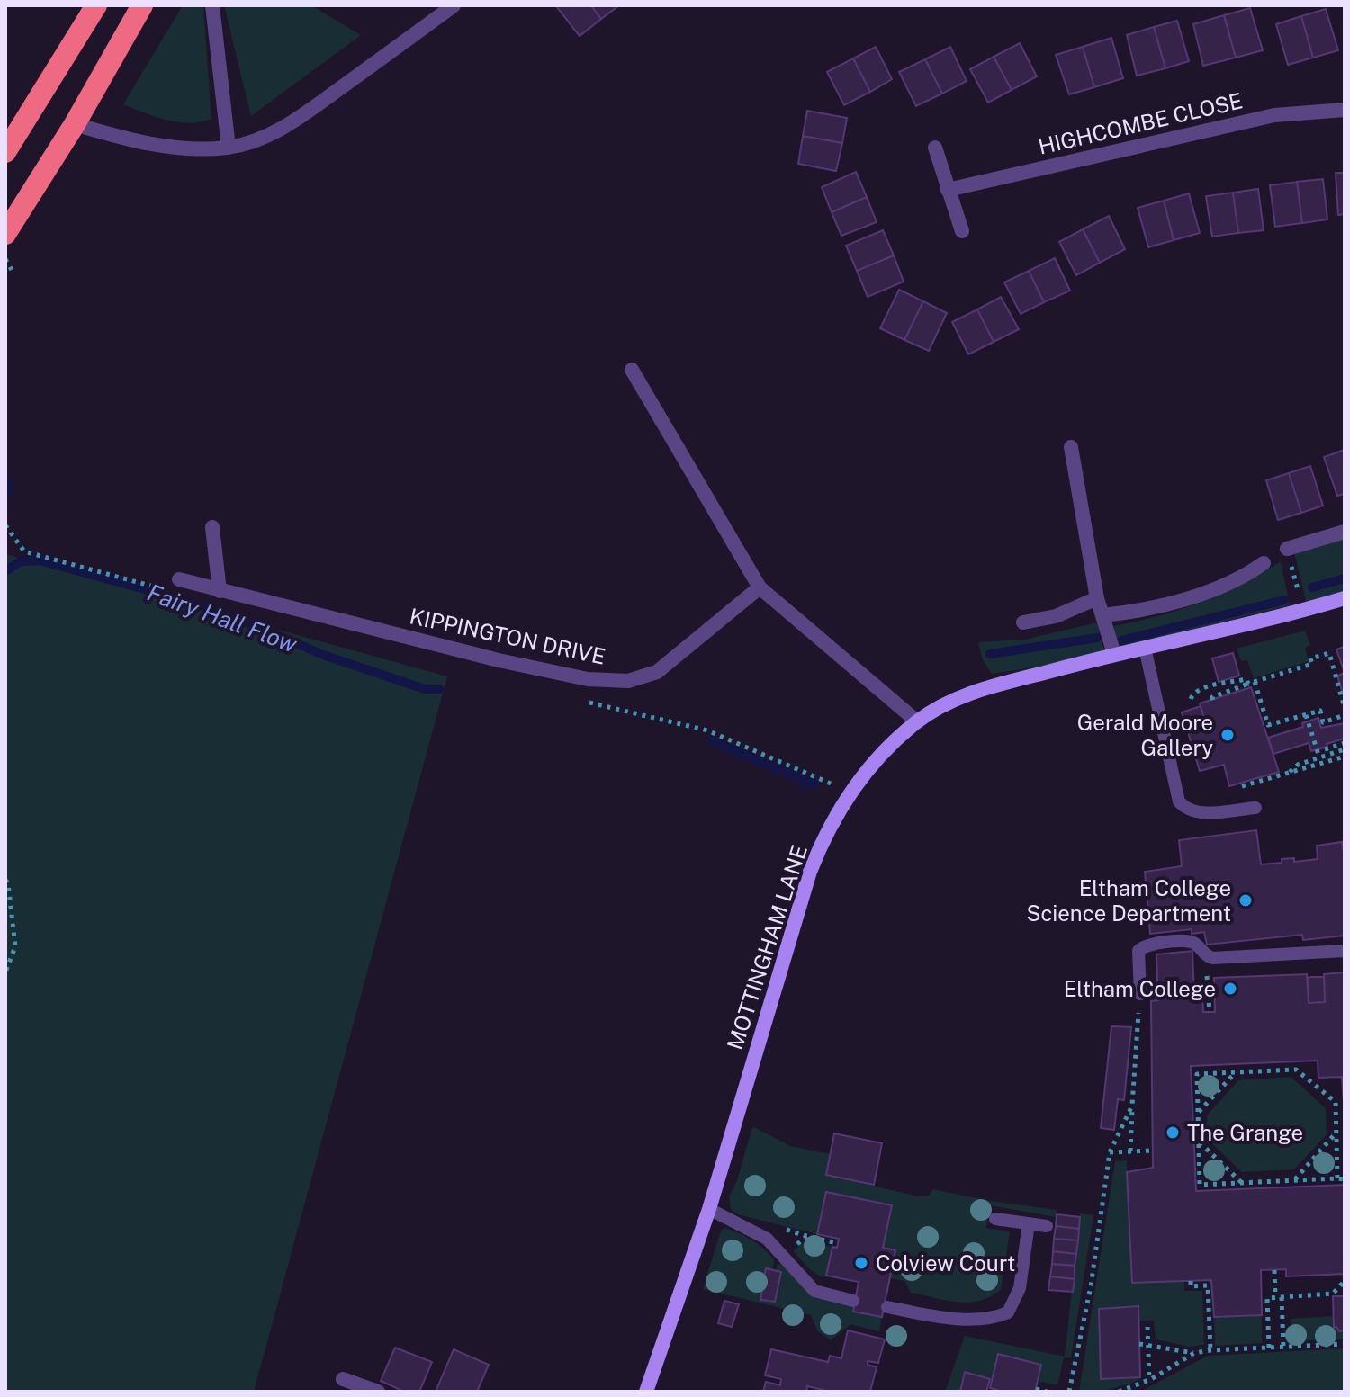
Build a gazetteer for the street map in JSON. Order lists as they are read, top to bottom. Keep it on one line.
{"streets":{"street":["HIGHCOMBE CLOSE","KIPPINGTON DRIVE","MOTTINGHAM LANE"]},"water":["Fairy Hall Flow"],"places":["Gerald Moore Gallery","Eltham College Science Department","Eltham College","The Grange","Colview Court"]}
